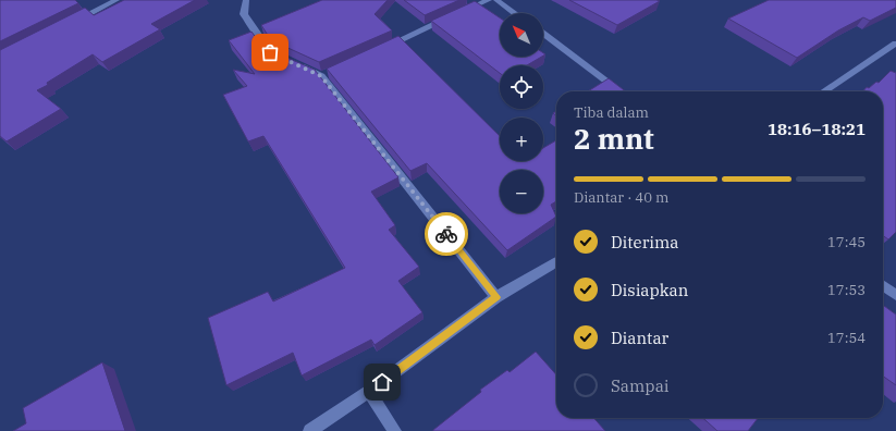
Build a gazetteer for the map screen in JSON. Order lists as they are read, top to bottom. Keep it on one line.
{"north":"top left","page":{"map_buttons":["+","−"],"heading":["2 mnt","Tiba dalam","18:16–18:21"],"bar":"Diantar · 40 m","list":[["Diterima","17:45"],["Disiapkan","17:53"],["Diantar","17:54"],"Sampai"]}}
